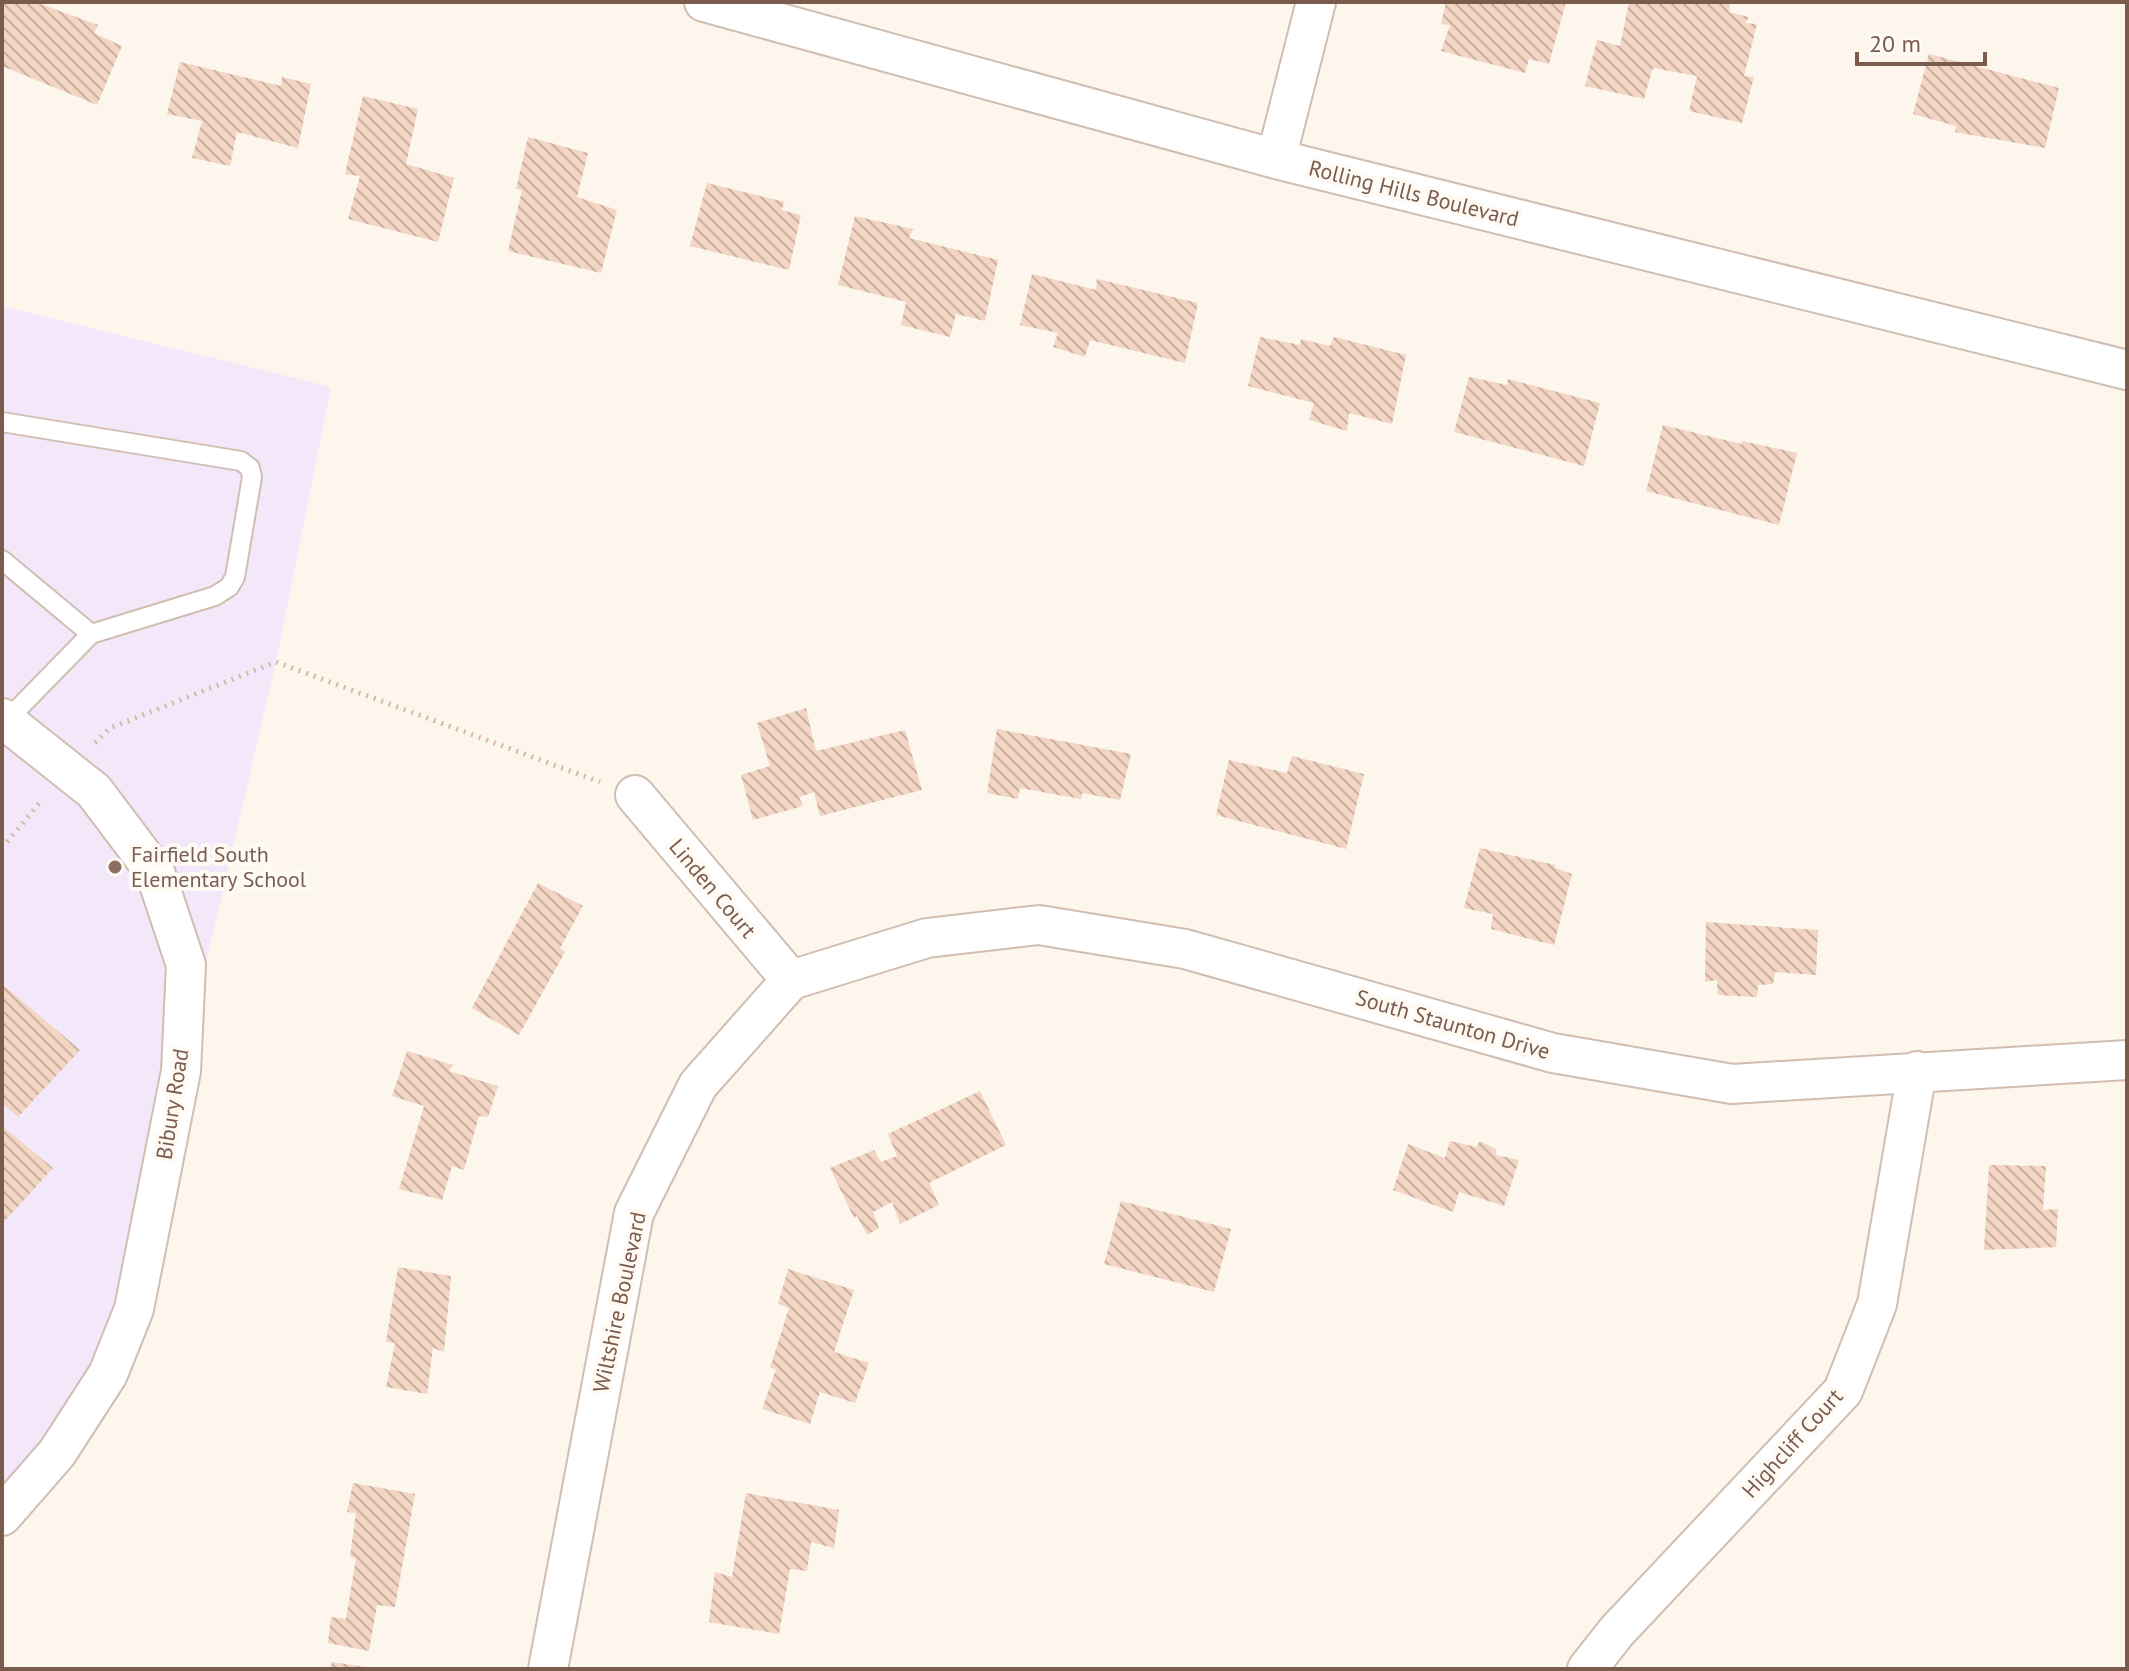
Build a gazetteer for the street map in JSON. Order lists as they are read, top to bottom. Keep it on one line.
{"streets":{"street":["Rolling Hills Boulevard","Linden Court","South Staunton Drive","Bibury Road","Wiltshire Boulevard","Highcliff Court"]},"crossings":[["Linden Court","South Staunton Drive"],["Linden Court","Wiltshire Boulevard"],["South Staunton Drive","Wiltshire Boulevard"],["South Staunton Drive","Highcliff Court"]],"places":["Fairfield South Elementary School"],"scale_bar":"20 m"}
